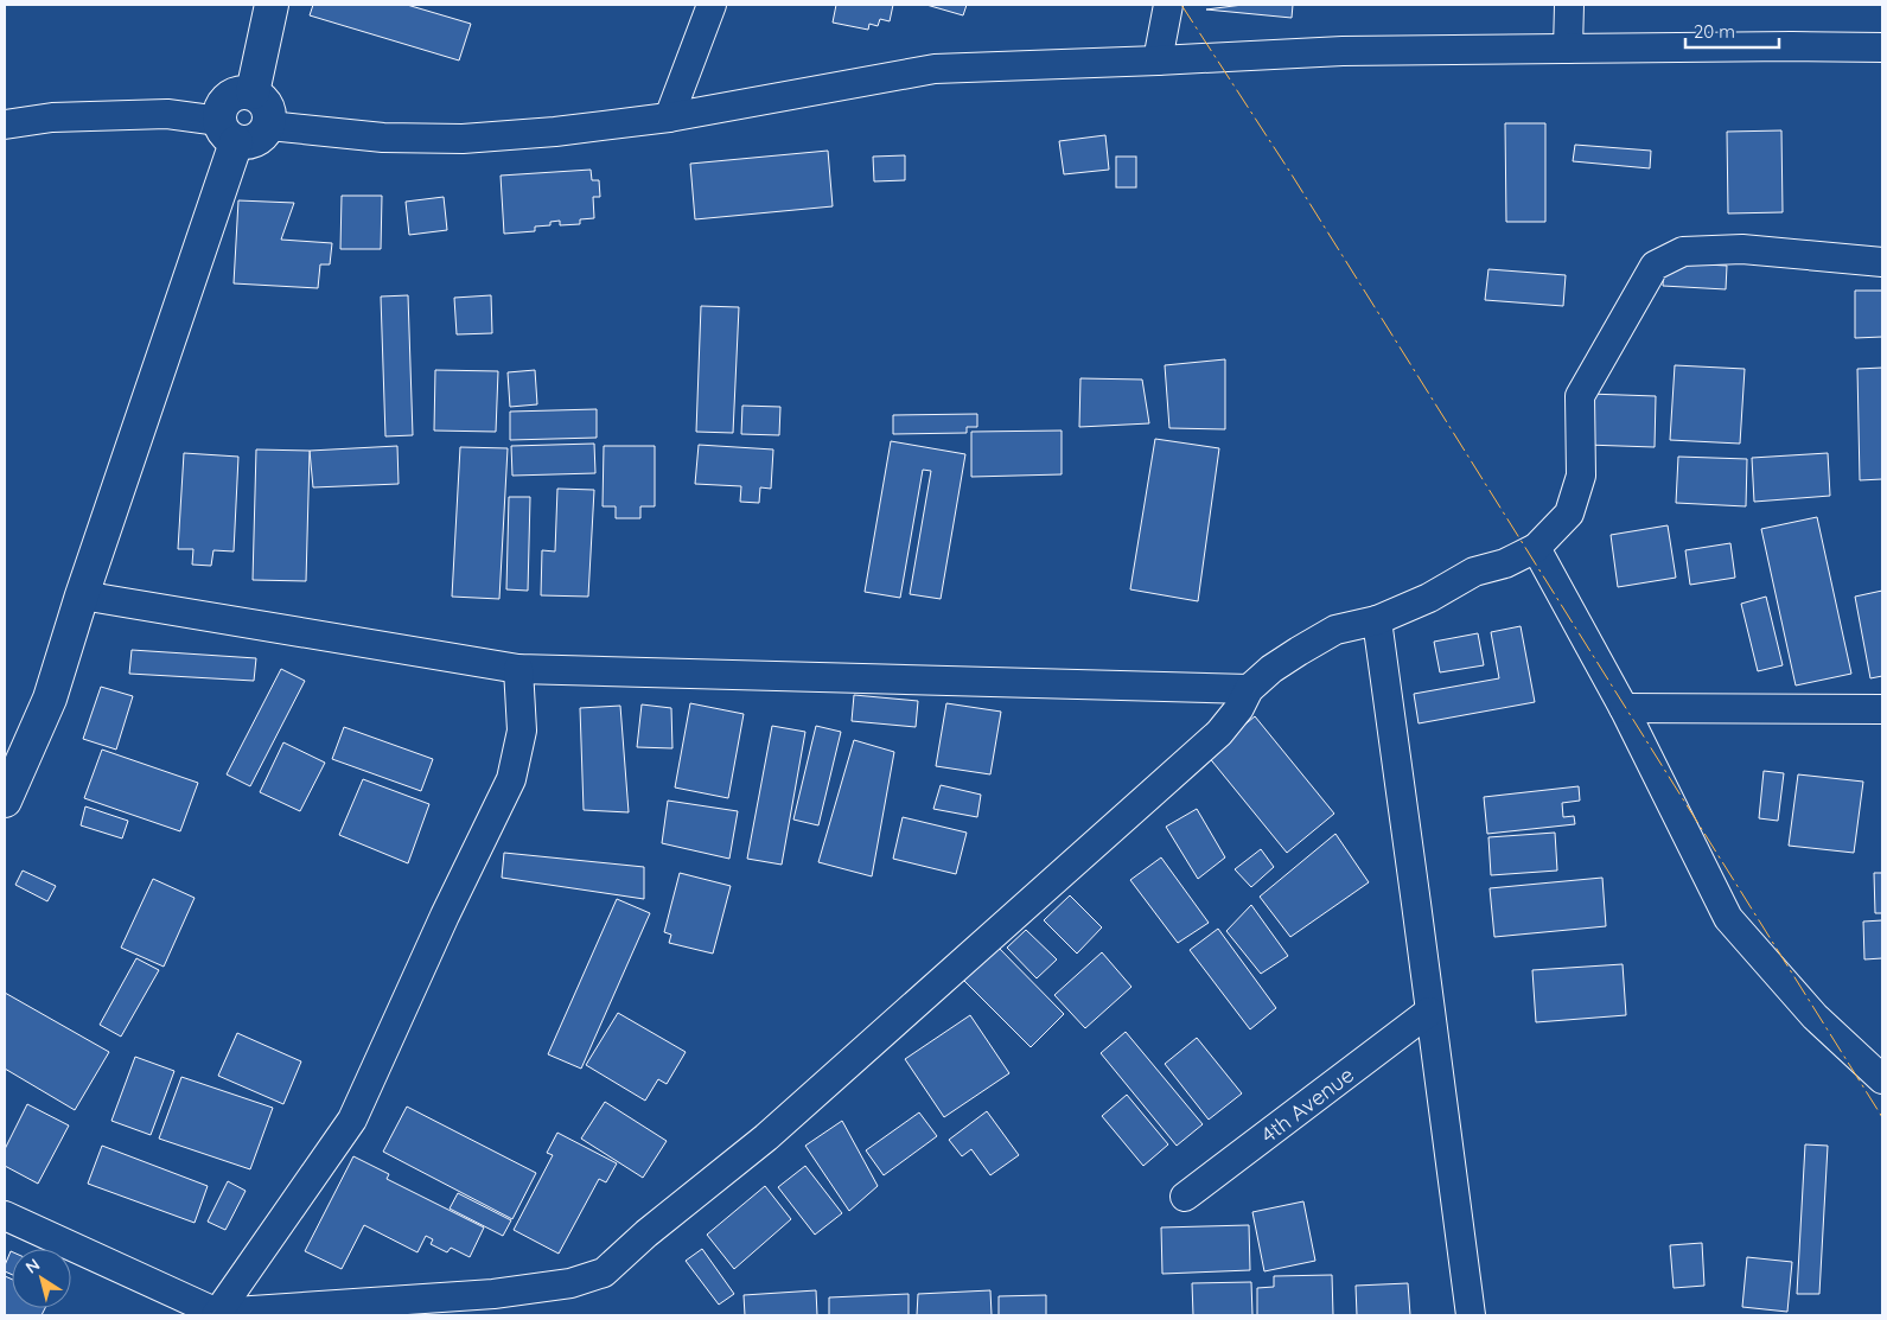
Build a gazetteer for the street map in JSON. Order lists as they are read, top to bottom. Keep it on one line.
{"streets":{"street":["4th Avenue"]},"scale_bar":"20 m","north":"top left"}
